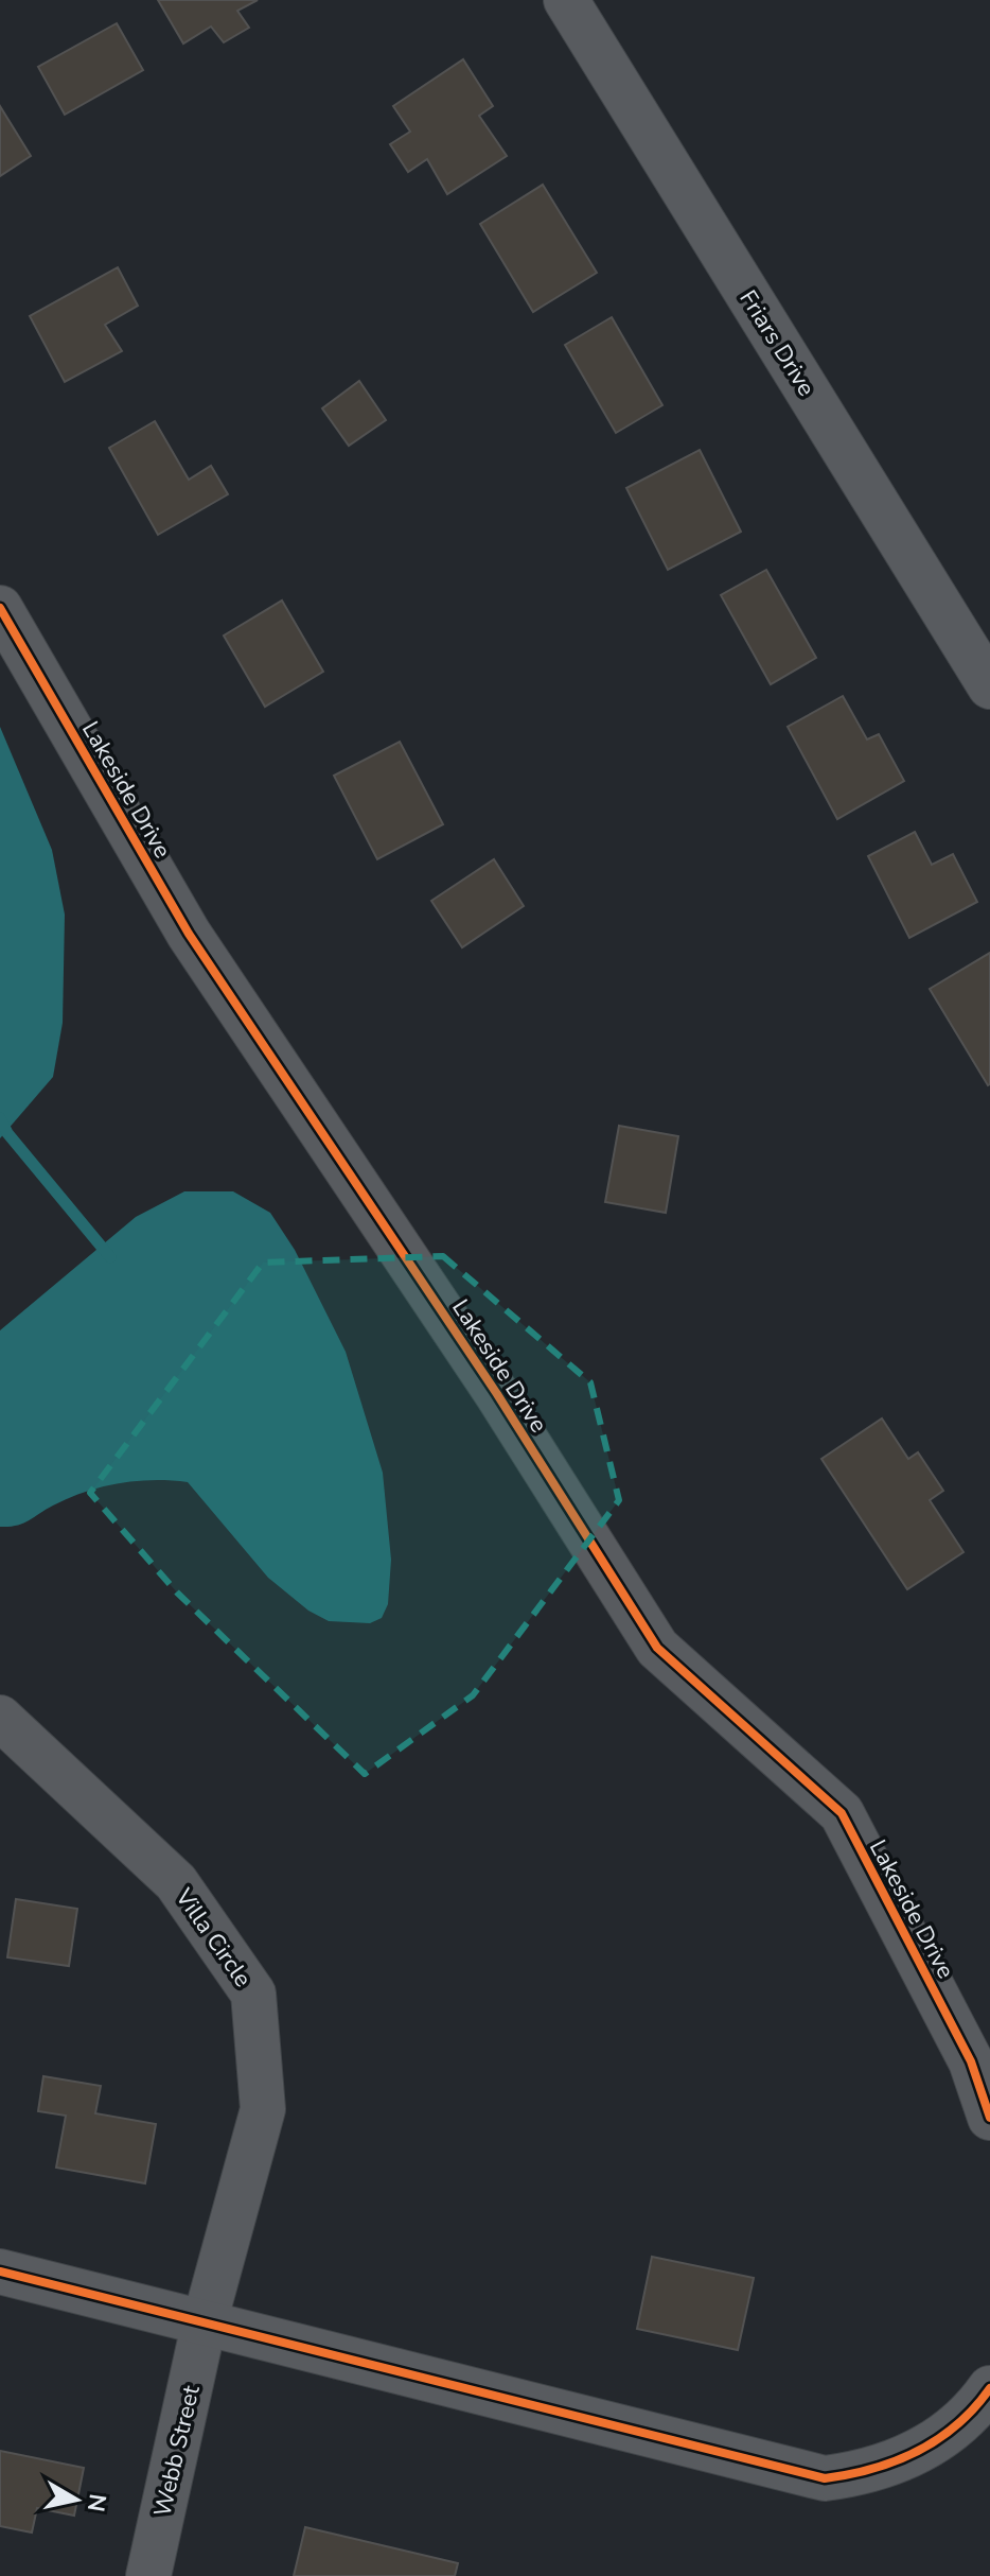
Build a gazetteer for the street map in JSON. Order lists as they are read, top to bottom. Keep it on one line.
{"streets":{"street":["Friars Drive","Lakeside Drive","Villa Circle","Webb Street"]},"crossings":[["Villa Circle","Webb Street"]],"north":"right"}
